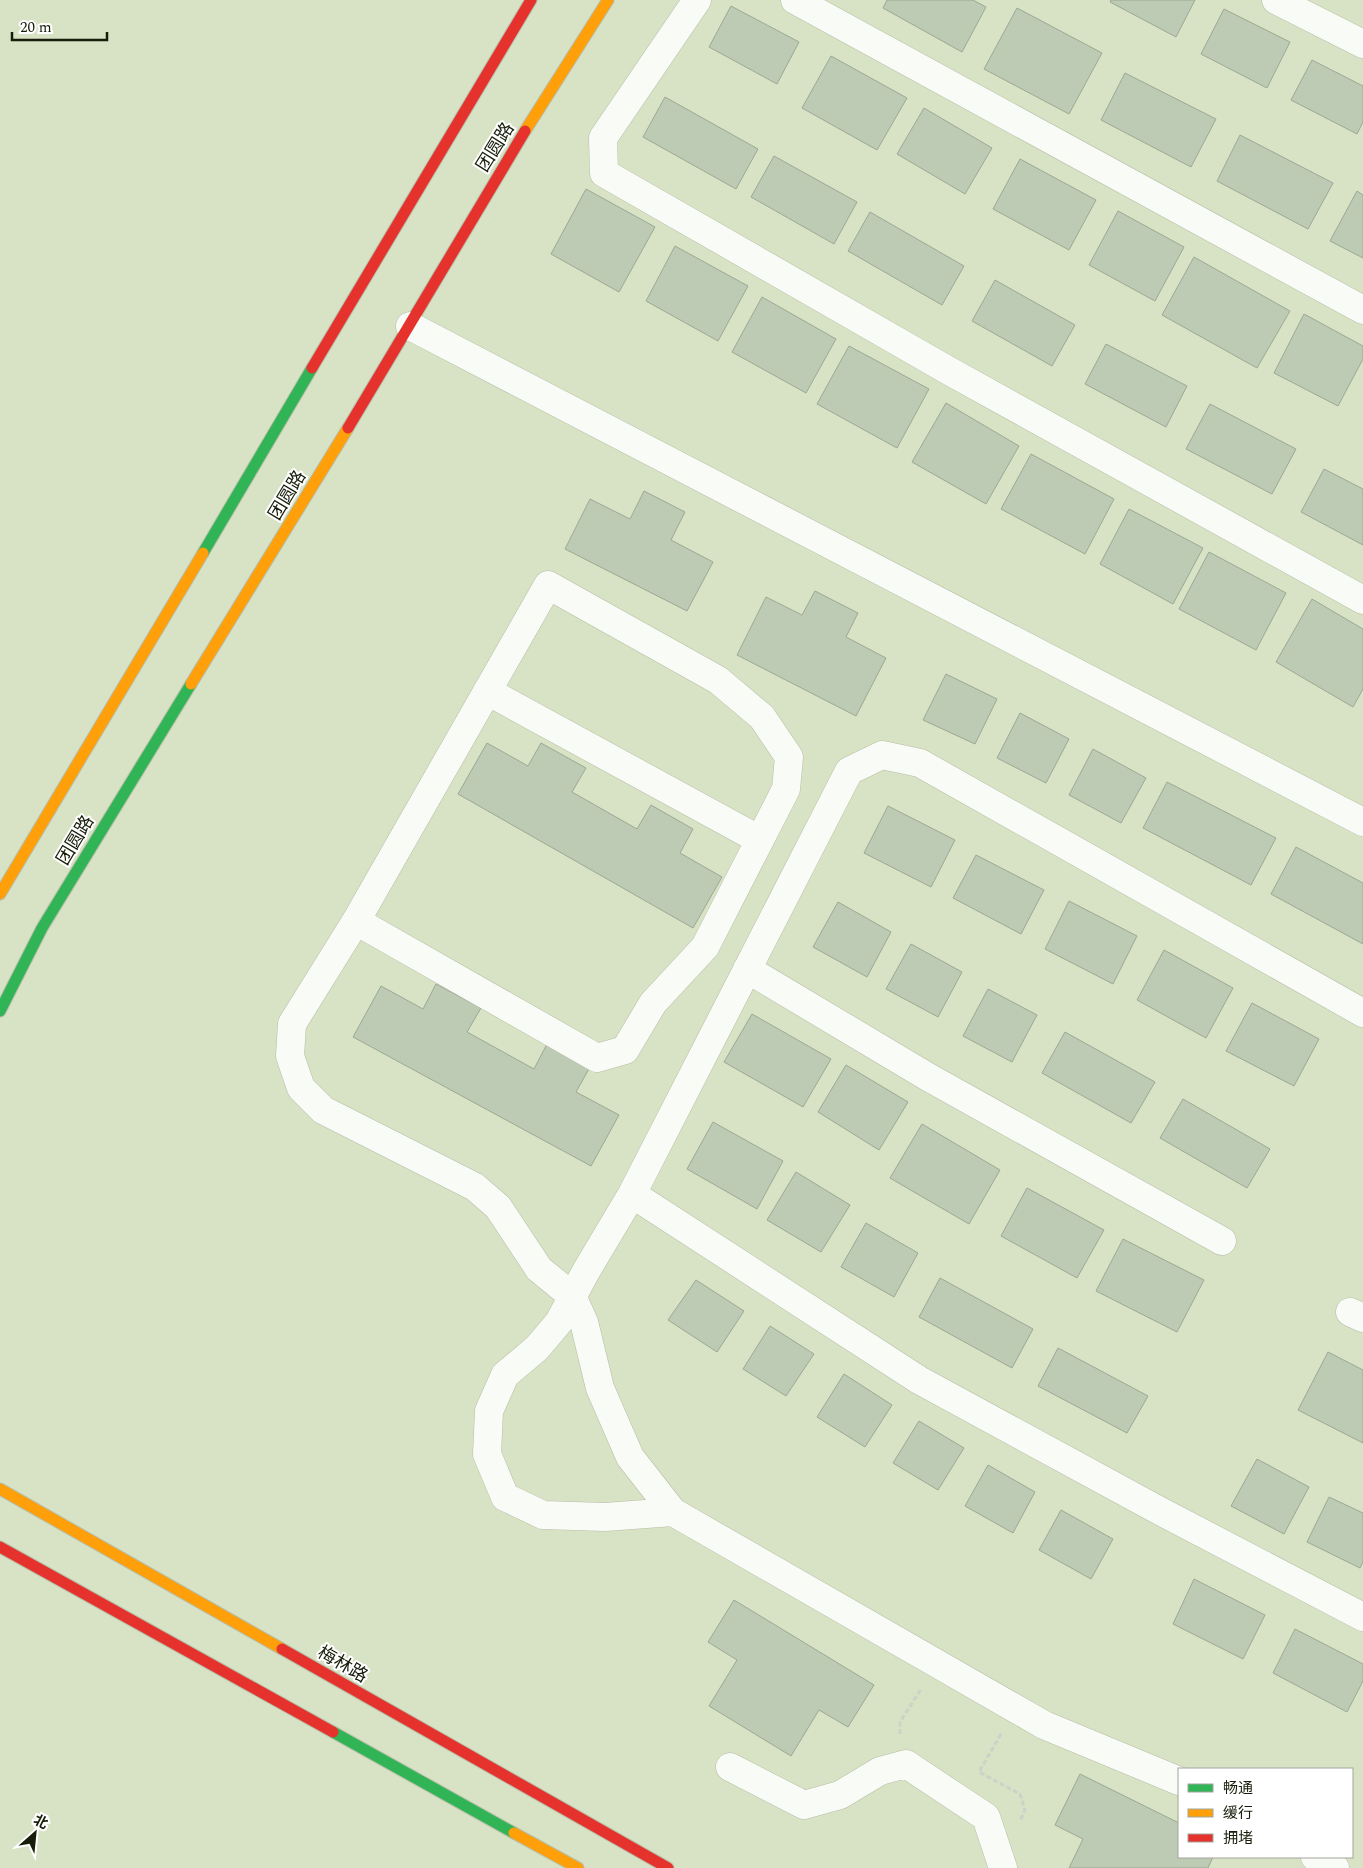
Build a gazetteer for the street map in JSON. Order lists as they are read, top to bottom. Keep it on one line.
{"streets":{"street":["团圆路","梅林路"]},"legend":["畅通","缓行","拥堵"],"scale_bar":"20 m","north":"top right"}
